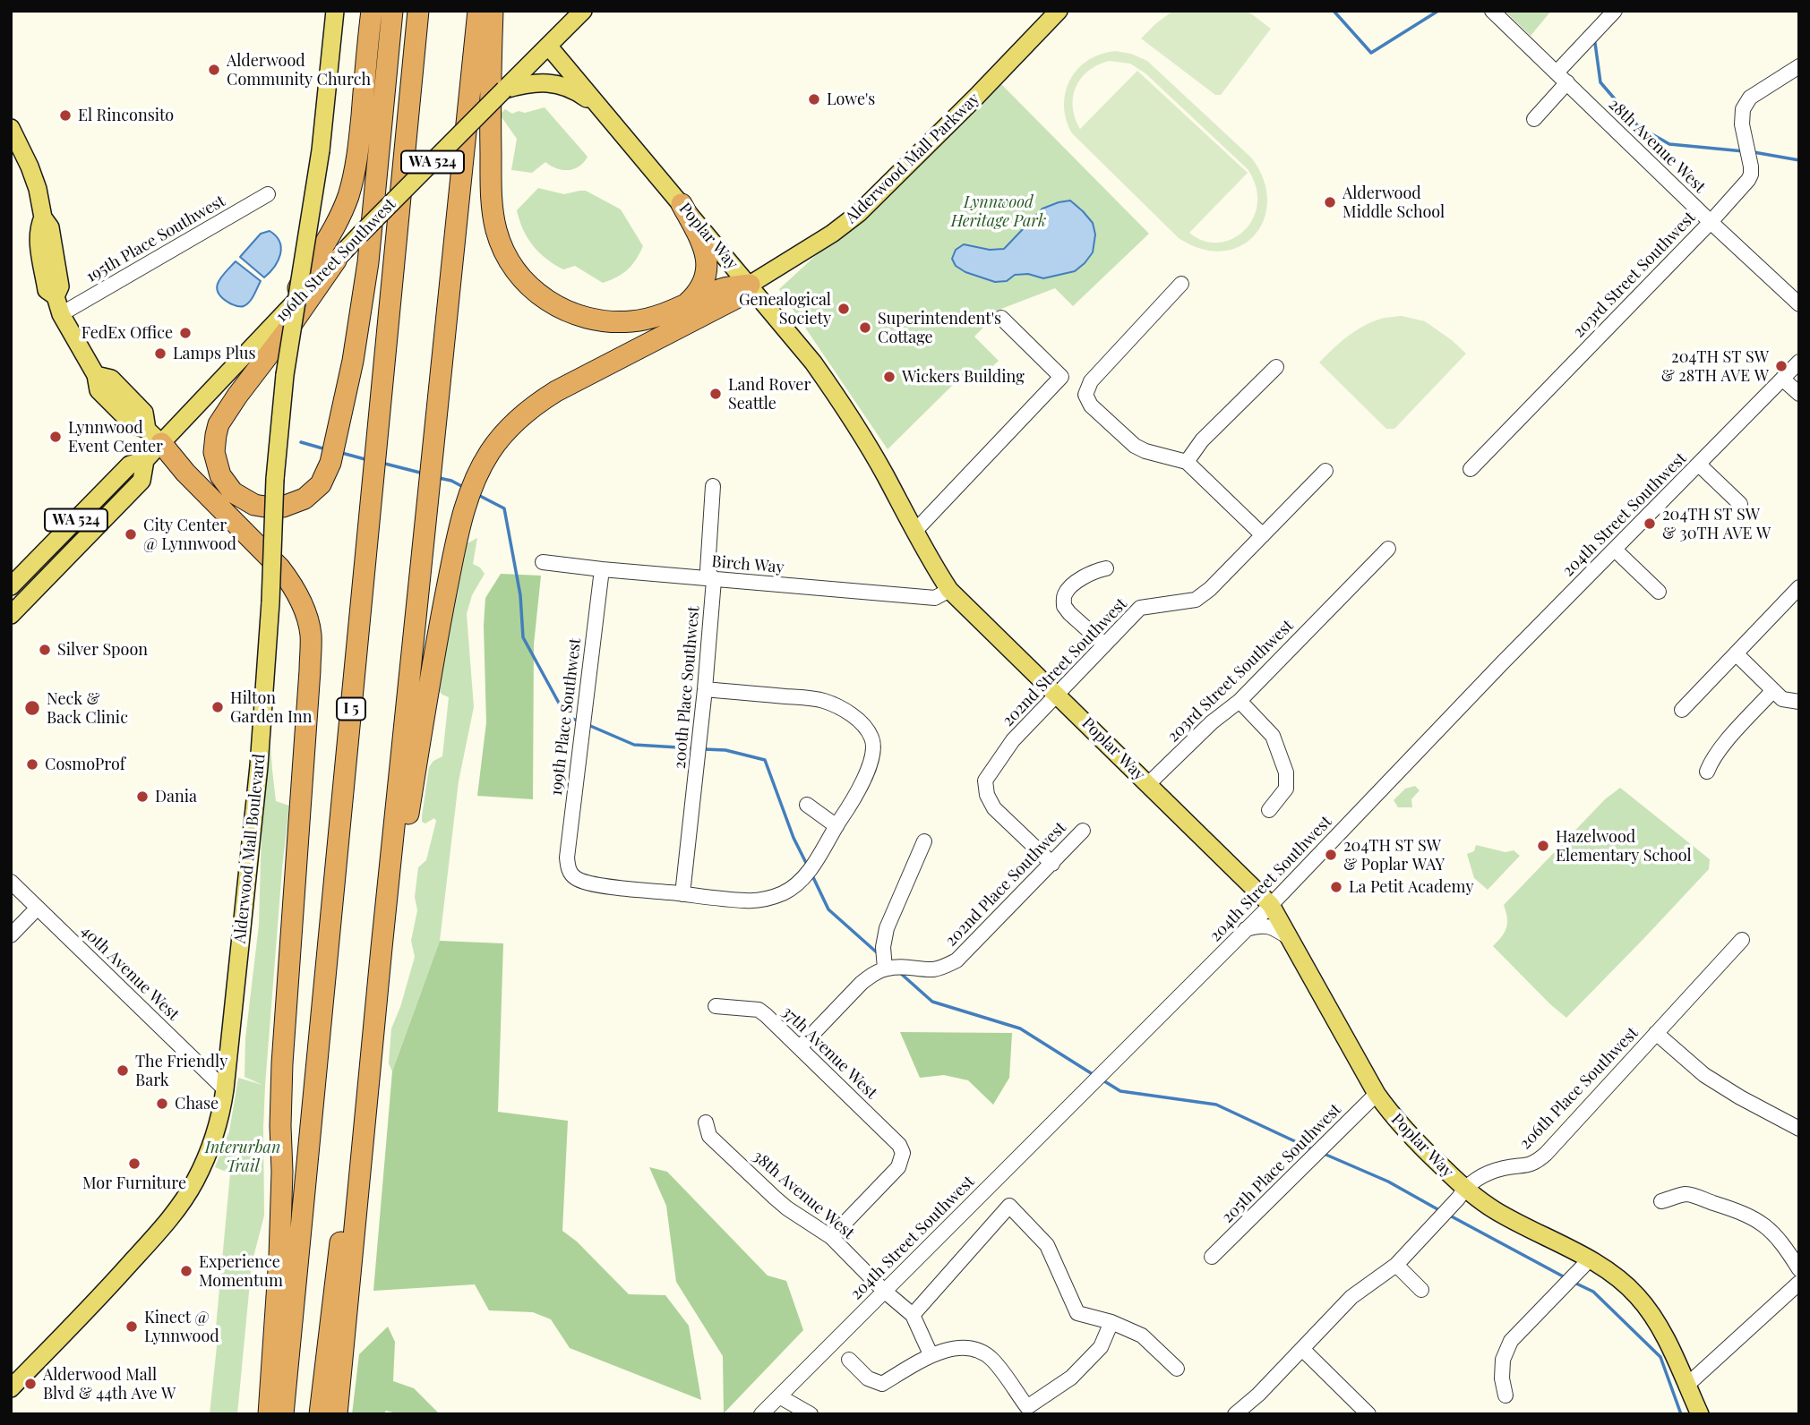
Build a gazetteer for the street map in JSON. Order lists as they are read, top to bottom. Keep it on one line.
{"streets":{"highway":["I 5"],"main road":["Alderwood Mall Parkway","WA 524","Poplar Way","196th Street Southwest","Alderwood Mall Boulevard"],"street":["28th Avenue West","195th Place Southwest","203rd Street Southwest","204th Street Southwest","Birch Way","202nd Street Southwest","200th Place Southwest","199th Place Southwest","202nd Place Southwest","40th Avenue West","37th Avenue West","206th Place Southwest","205th Place Southwest","38th Avenue West"]},"crossings":[["28th Avenue West","203rd Street Southwest"],["Alderwood Mall Parkway","Poplar Way"],["Poplar Way","196th Street Southwest"],["Poplar Way","203rd Street Southwest"],["Poplar Way","204th Street Southwest"],["Poplar Way","Birch Way"],["Poplar Way","202nd Street Southwest"],["Poplar Way","206th Place Southwest"],["Poplar Way","205th Place Southwest"],["204th Street Southwest","38th Avenue West"],["Birch Way","200th Place Southwest"],["Birch Way","199th Place Southwest"],["202nd Street Southwest","202nd Place Southwest"],["200th Place Southwest","199th Place Southwest"],["Alderwood Mall Boulevard","40th Avenue West"],["37th Avenue West","38th Avenue West"]],"parks":["Lynnwood Heritage Park","Interurban Trail"],"places":["Alderwood Community Church","Lowe's","El Rinconsito","Alderwood Middle School","Genealogical Society","Superintendent's Cottage","FedEx Office","Lamps Plus","204TH ST SW & 28TH AVE W","Wickers Building","Land Rover Seattle","Lynnwood Event Center","204TH ST SW & 30TH AVE W","City Center @ Lynnwood","Silver Spoon","Hilton Garden Inn","Neck & Back Clinic","CosmoProf","Dania","Hazelwood Elementary School","204TH ST SW & Poplar WAY","La Petit Academy","The Friendly Bark","Chase","Mor Furniture","Experience Momentum","Kinect @ Lynnwood","Alderwood Mall Blvd & 44th Ave W"]}
